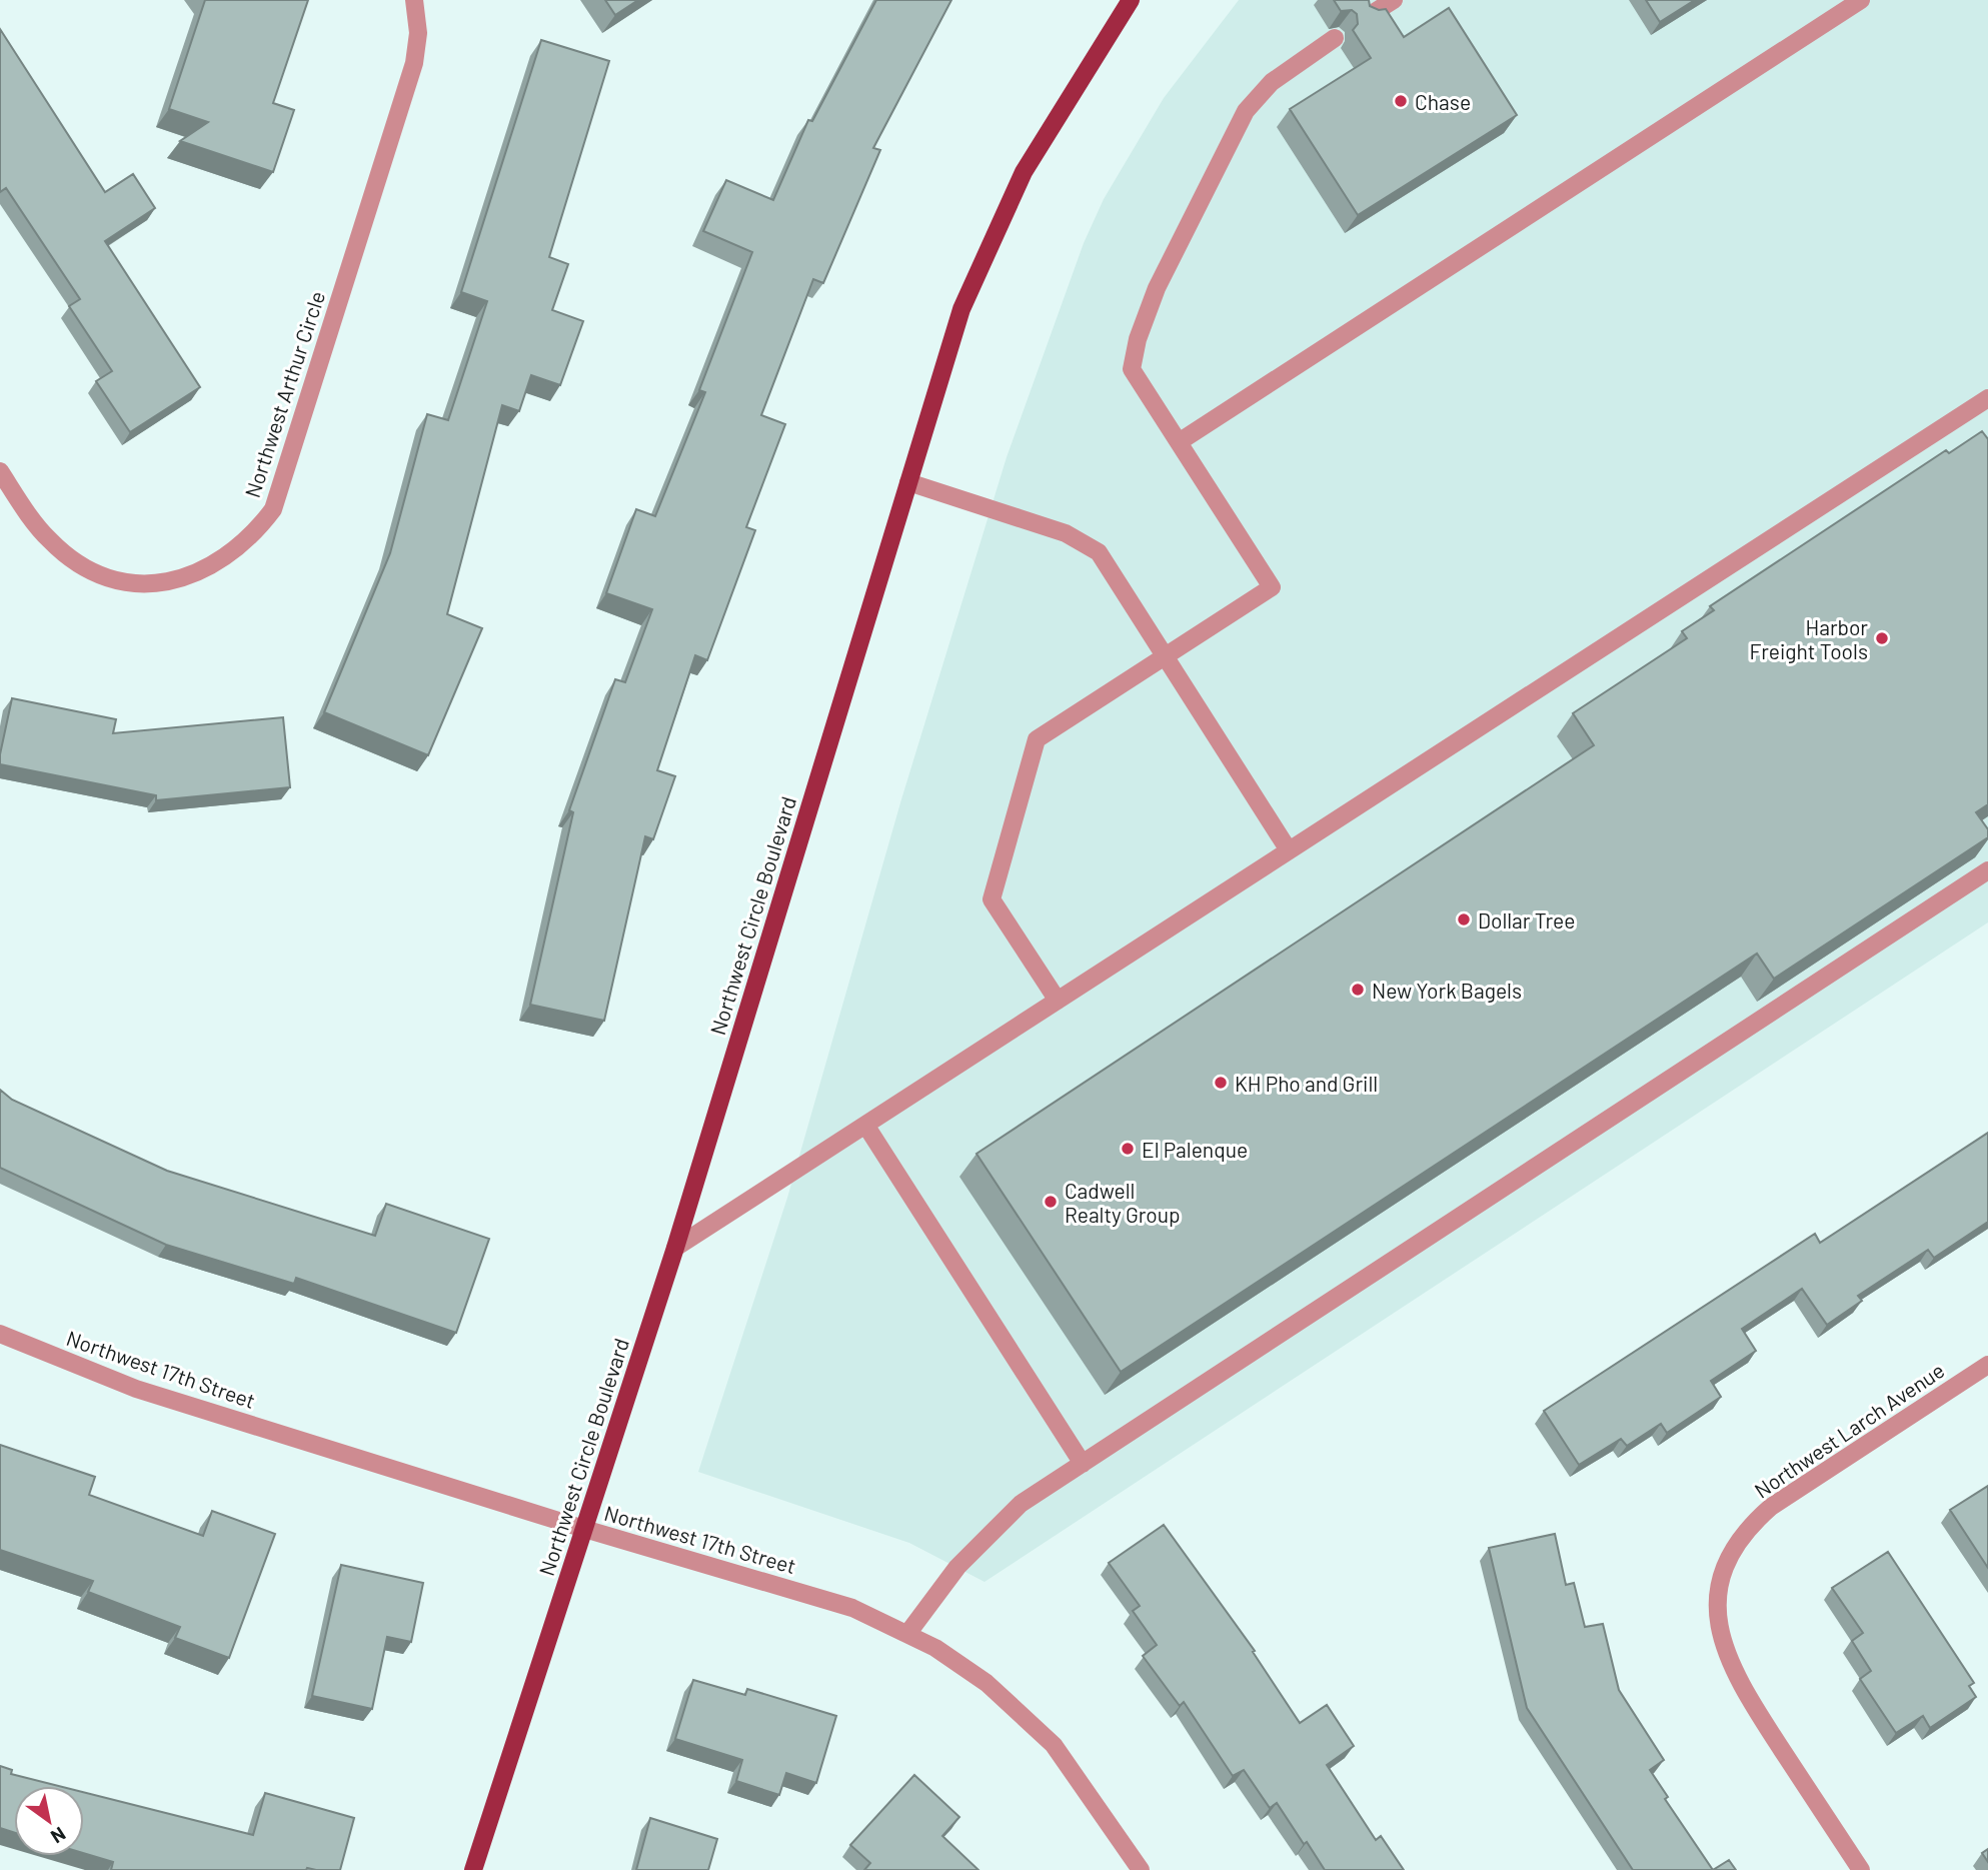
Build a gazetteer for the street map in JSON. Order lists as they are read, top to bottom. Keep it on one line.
{"streets":{"main road":["Northwest Circle Boulevard"],"street":["Northwest Arthur Circle","Northwest 17th Street","Northwest Larch Avenue"]},"crossings":[["Northwest Circle Boulevard","Northwest 17th Street"]],"places":["Chase","Harbor Freight Tools","Dollar Tree","New York Bagels","KH Pho and Grill","El Palenque","Cadwell Realty Group"],"north":"bottom right"}
